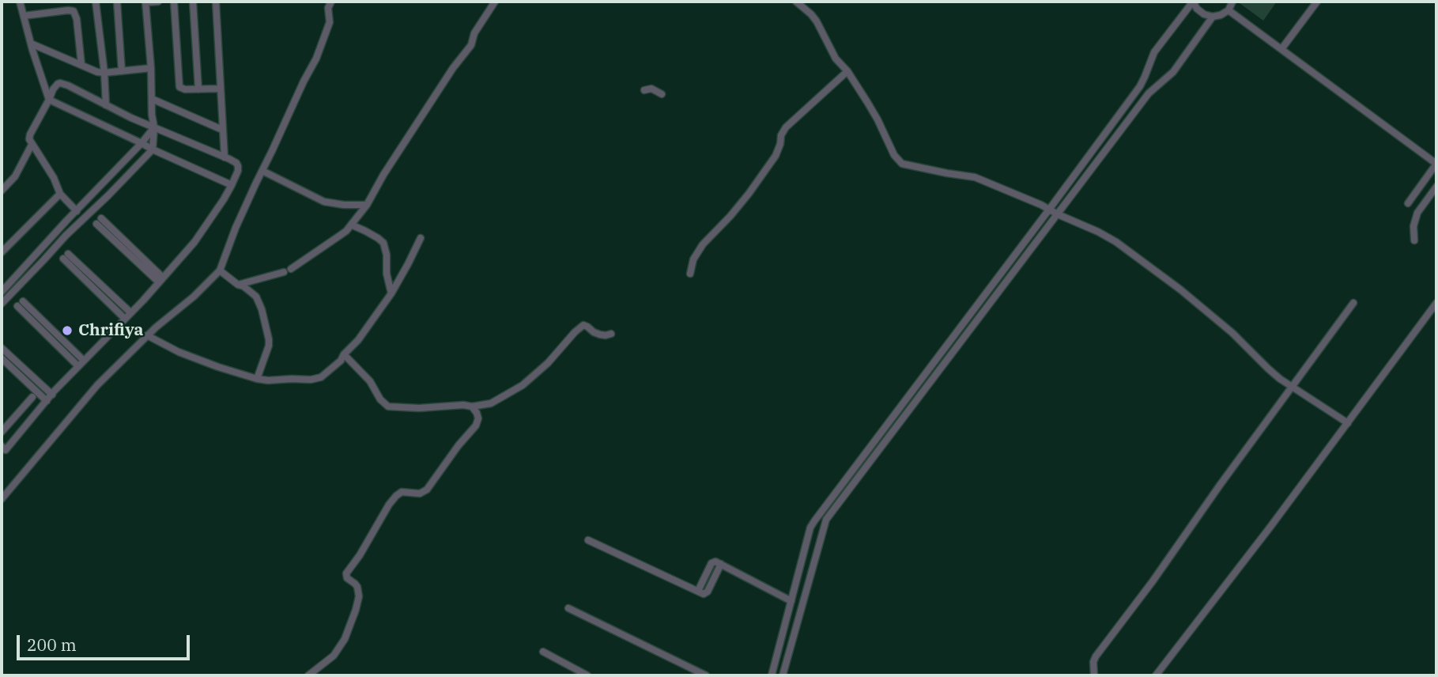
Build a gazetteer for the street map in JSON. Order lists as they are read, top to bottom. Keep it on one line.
{"places":["Chrifiya"],"scale_bar":"200 m"}
